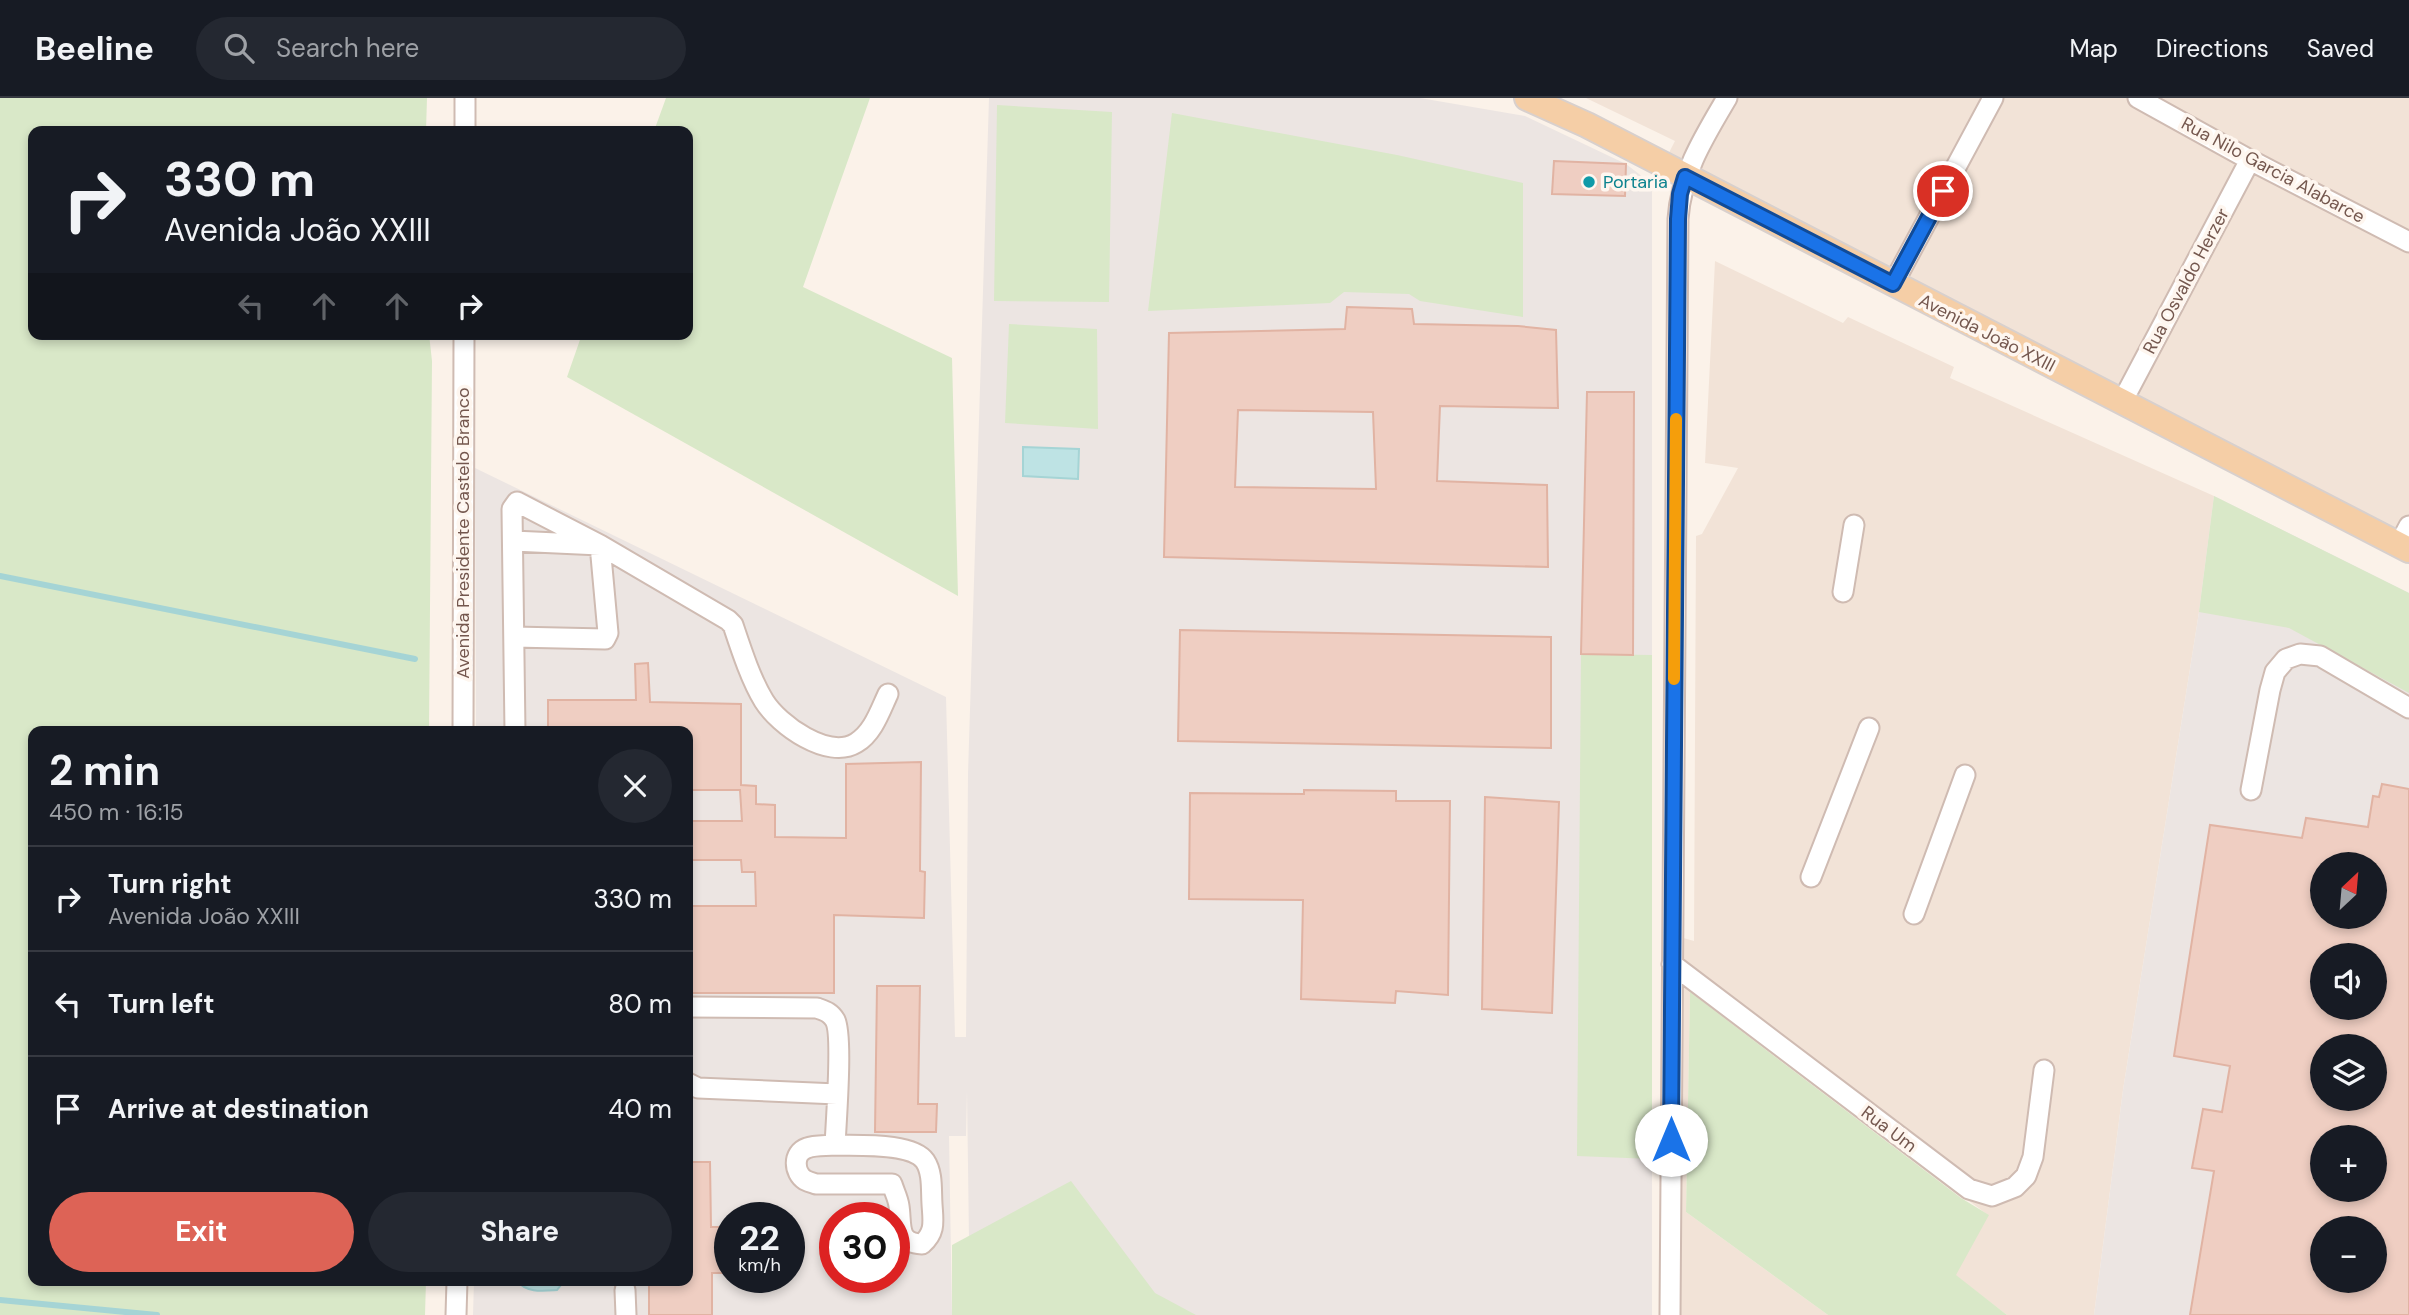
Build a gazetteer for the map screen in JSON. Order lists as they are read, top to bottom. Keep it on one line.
{"streets":{"main road":["Avenida João XXIII"],"street":["Rua Nilo Garcia Alabarce","Rua Osvaldo Herzer","Avenida Presidente Castelo Branco","Rua Um"]},"crossings":[["Rua Nilo Garcia Alabarce","Rua Osvaldo Herzer"],["Rua Osvaldo Herzer","Avenida João XXIII"]],"places":["Portaria"],"north":"top right","page":{"header":"Beeline","search":"Search here","nav":["Map","Directions","Saved"],"turn":["330 m","Avenida João XXIII"],"heading":["2 min","450 m · 16:15"],"list":[{"name":"Turn right","note":"Avenida João XXIII","value":"330 m"},{"name":"Turn left","value":"80 m"},{"name":"Arrive at destination","value":"40 m"}],"map_buttons":["+","−"],"buttons":["Exit","Share"],"speed":"22 km/h","limit":"30"}}
